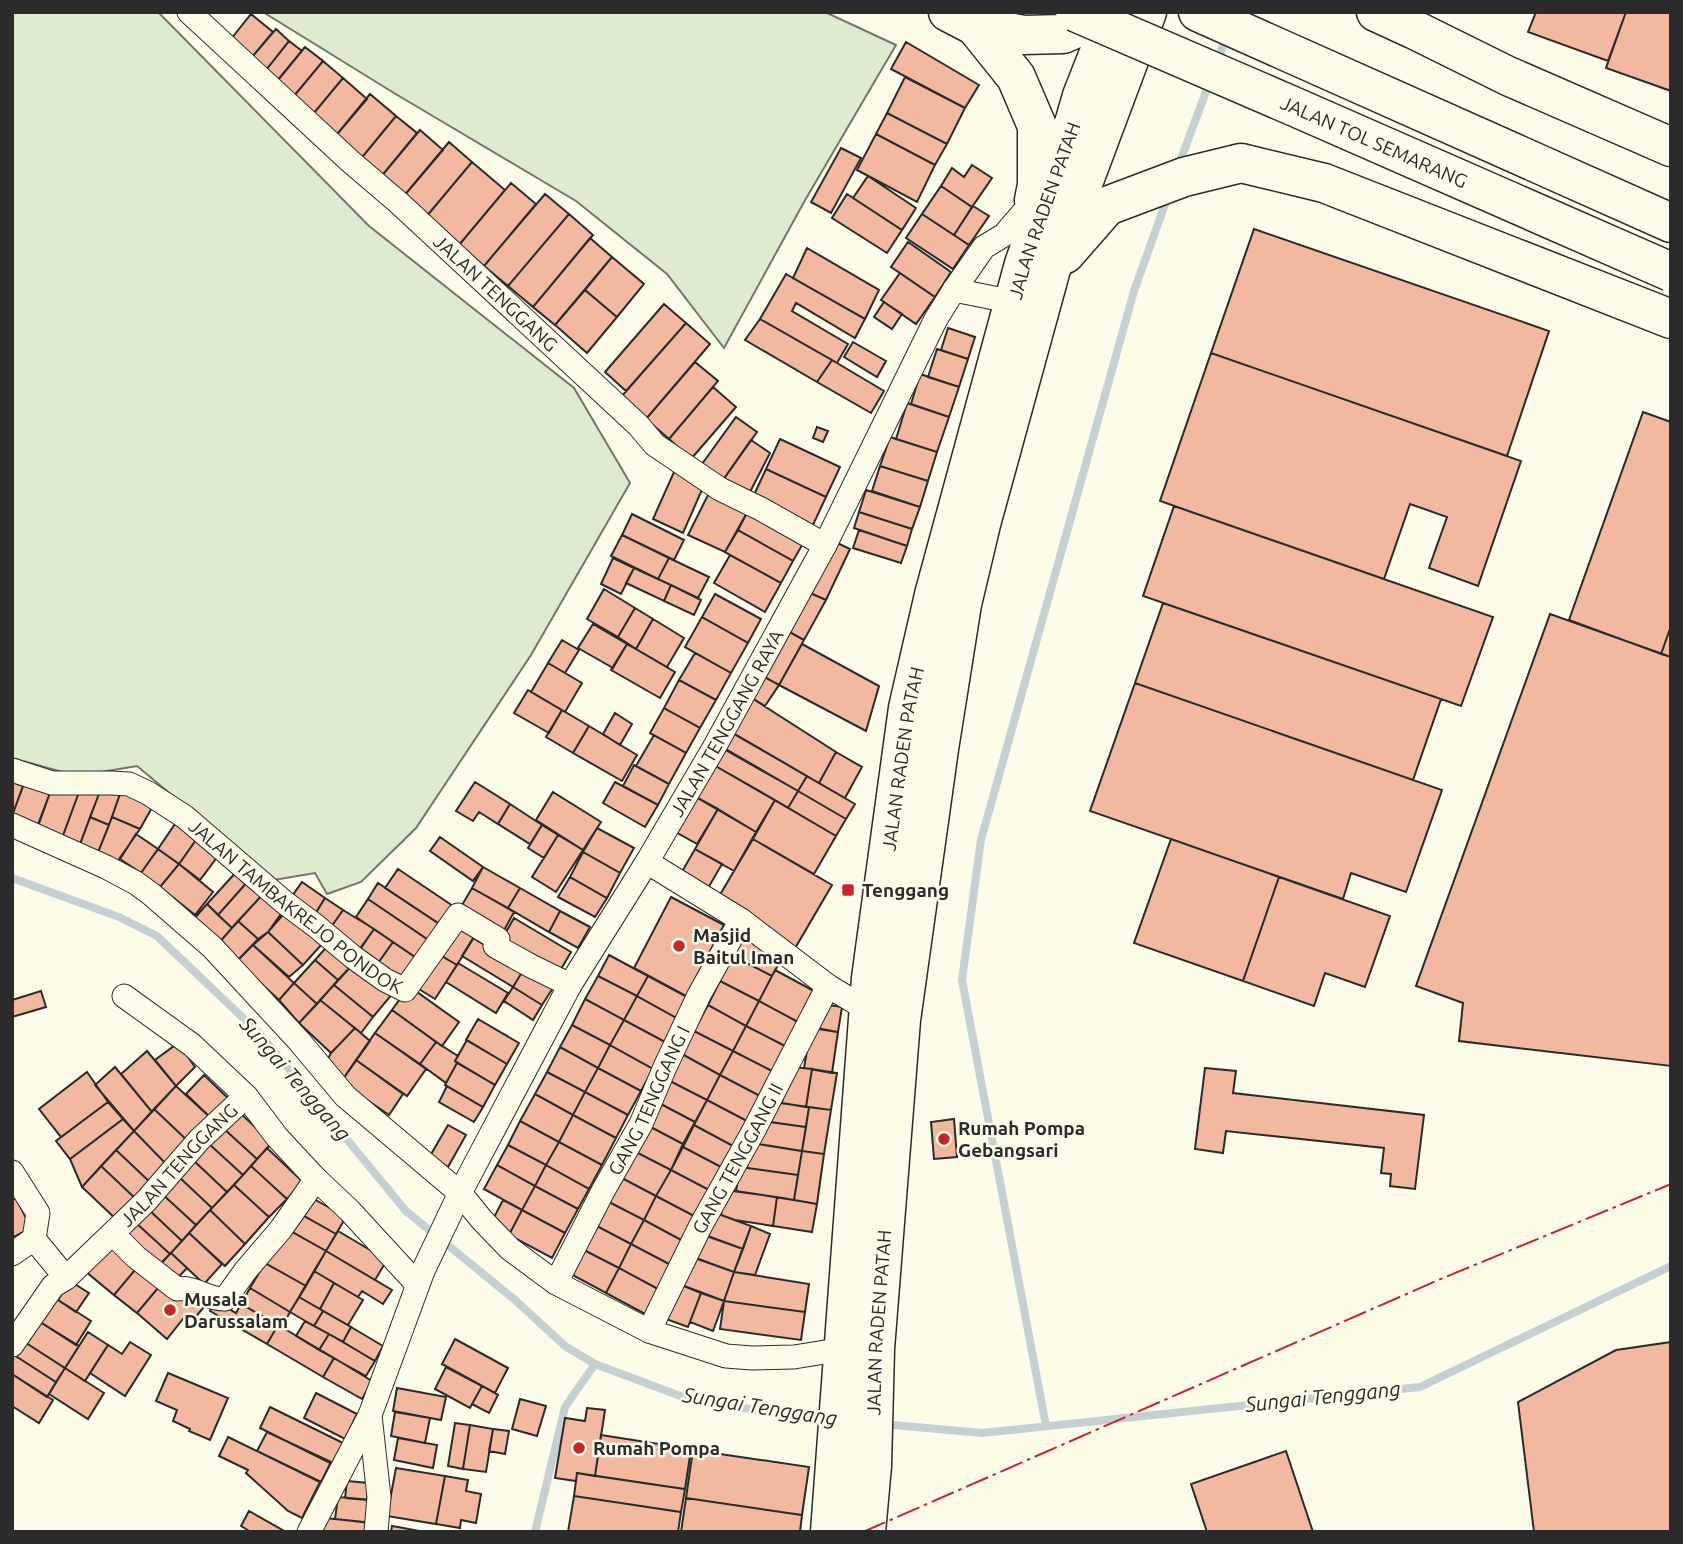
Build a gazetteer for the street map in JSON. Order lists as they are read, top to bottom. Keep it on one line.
{"streets":{"highway":["JALAN TOL SEMARANG","JALAN RADEN PATAH"],"street":["JALAN TENGGANG","JALAN TENGGANG RAYA","JALAN TAMBAKREJO PONDOK","GANG TENGGANG I","GANG TENGGANG II"]},"crossings":[["JALAN TENGGANG","JALAN TENGGANG RAYA"],["JALAN TENGGANG RAYA","JALAN TAMBAKREJO PONDOK"]],"water":["Sungai Tenggang"],"places":{"transit":["Tenggang"],"other":["Masjid Baitul Iman","Rumah Pompa Gebangsari","Musala Darussalam","Rumah Pompa"]}}
